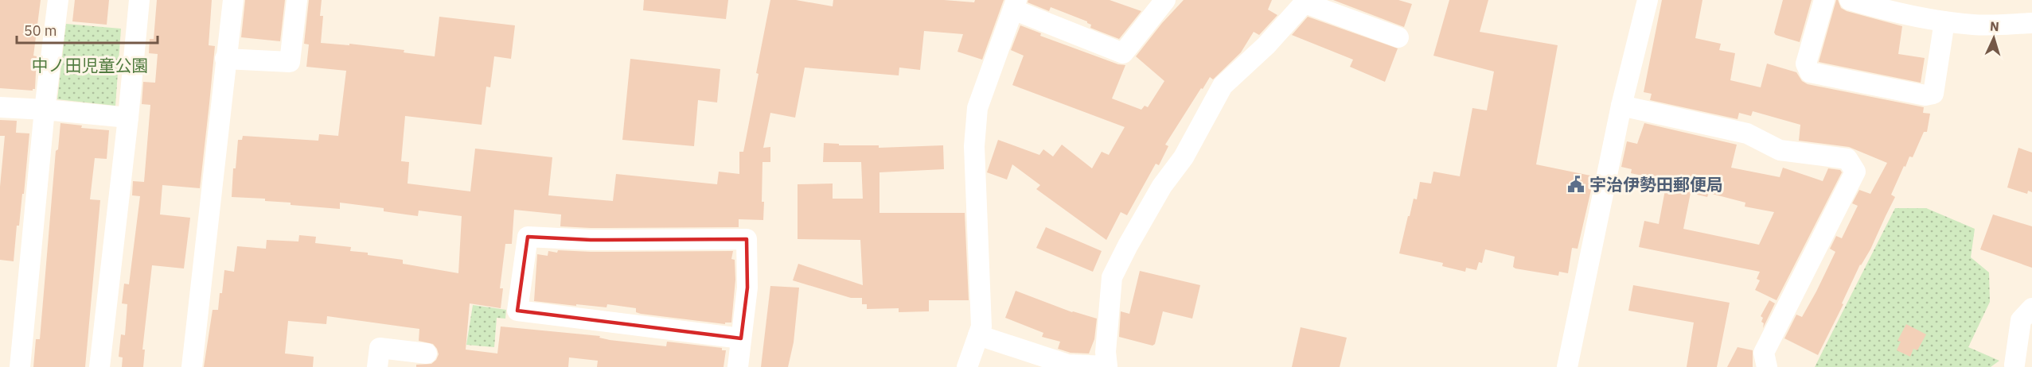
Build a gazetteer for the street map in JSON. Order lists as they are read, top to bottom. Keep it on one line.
{"parks":["中ノ田児童公園"],"places":{"public building":["宇治伊勢田郵便局"]},"scale_bar":"50 m","north":"top"}
